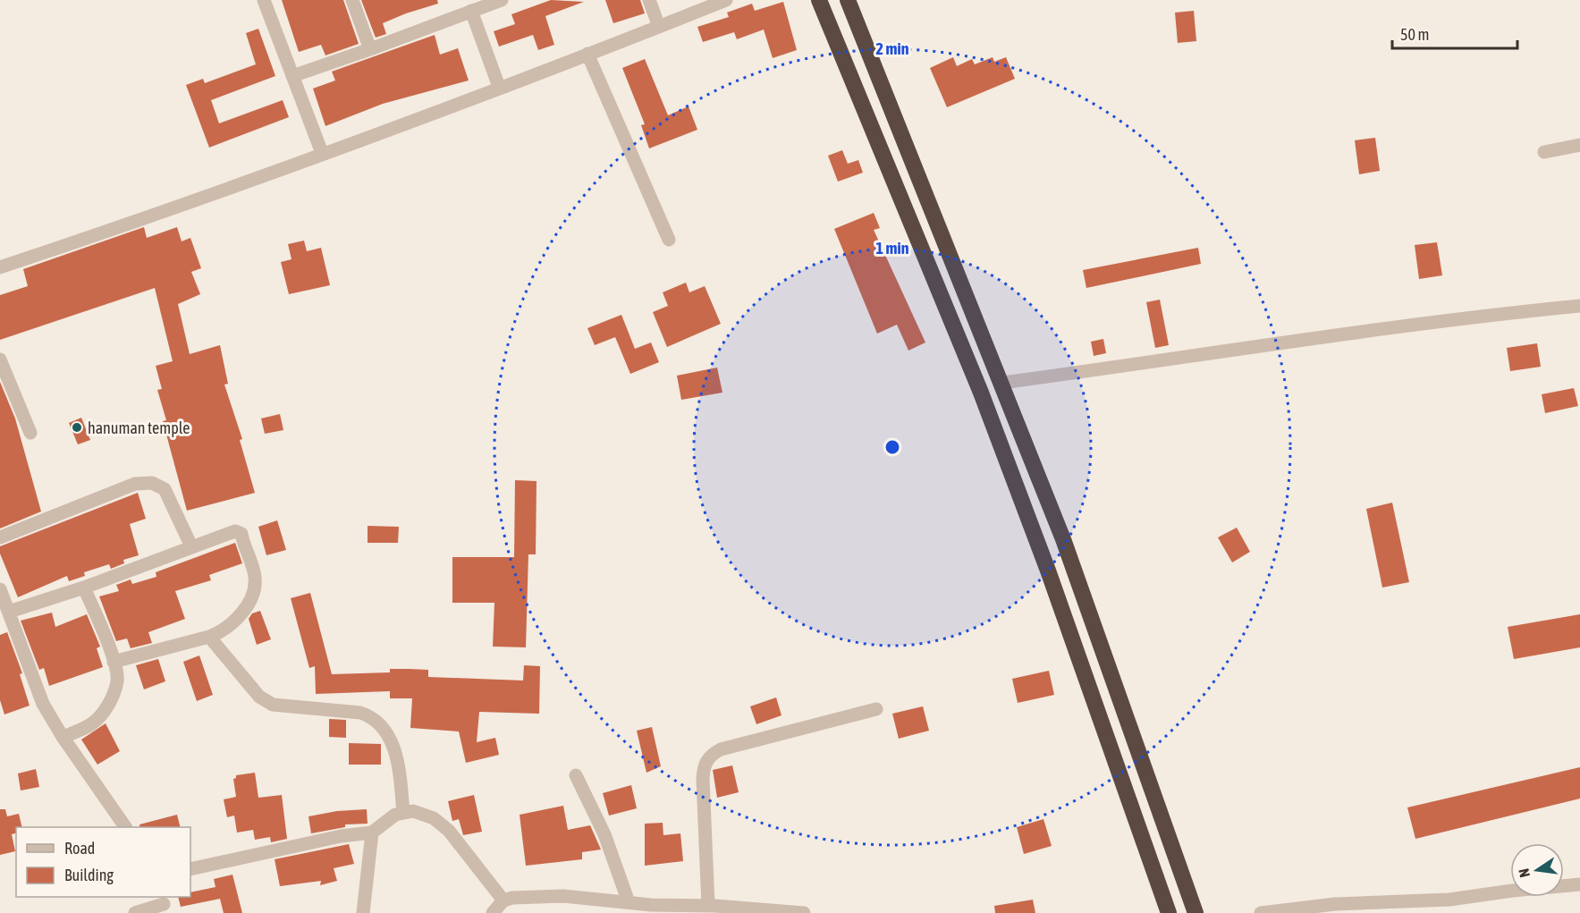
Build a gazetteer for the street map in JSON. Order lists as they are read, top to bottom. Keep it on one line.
{"places":["hanuman temple"],"legend":["Road","Building"],"scale_bar":"50 m","north":"left","rings":["2 min","1 min"]}
